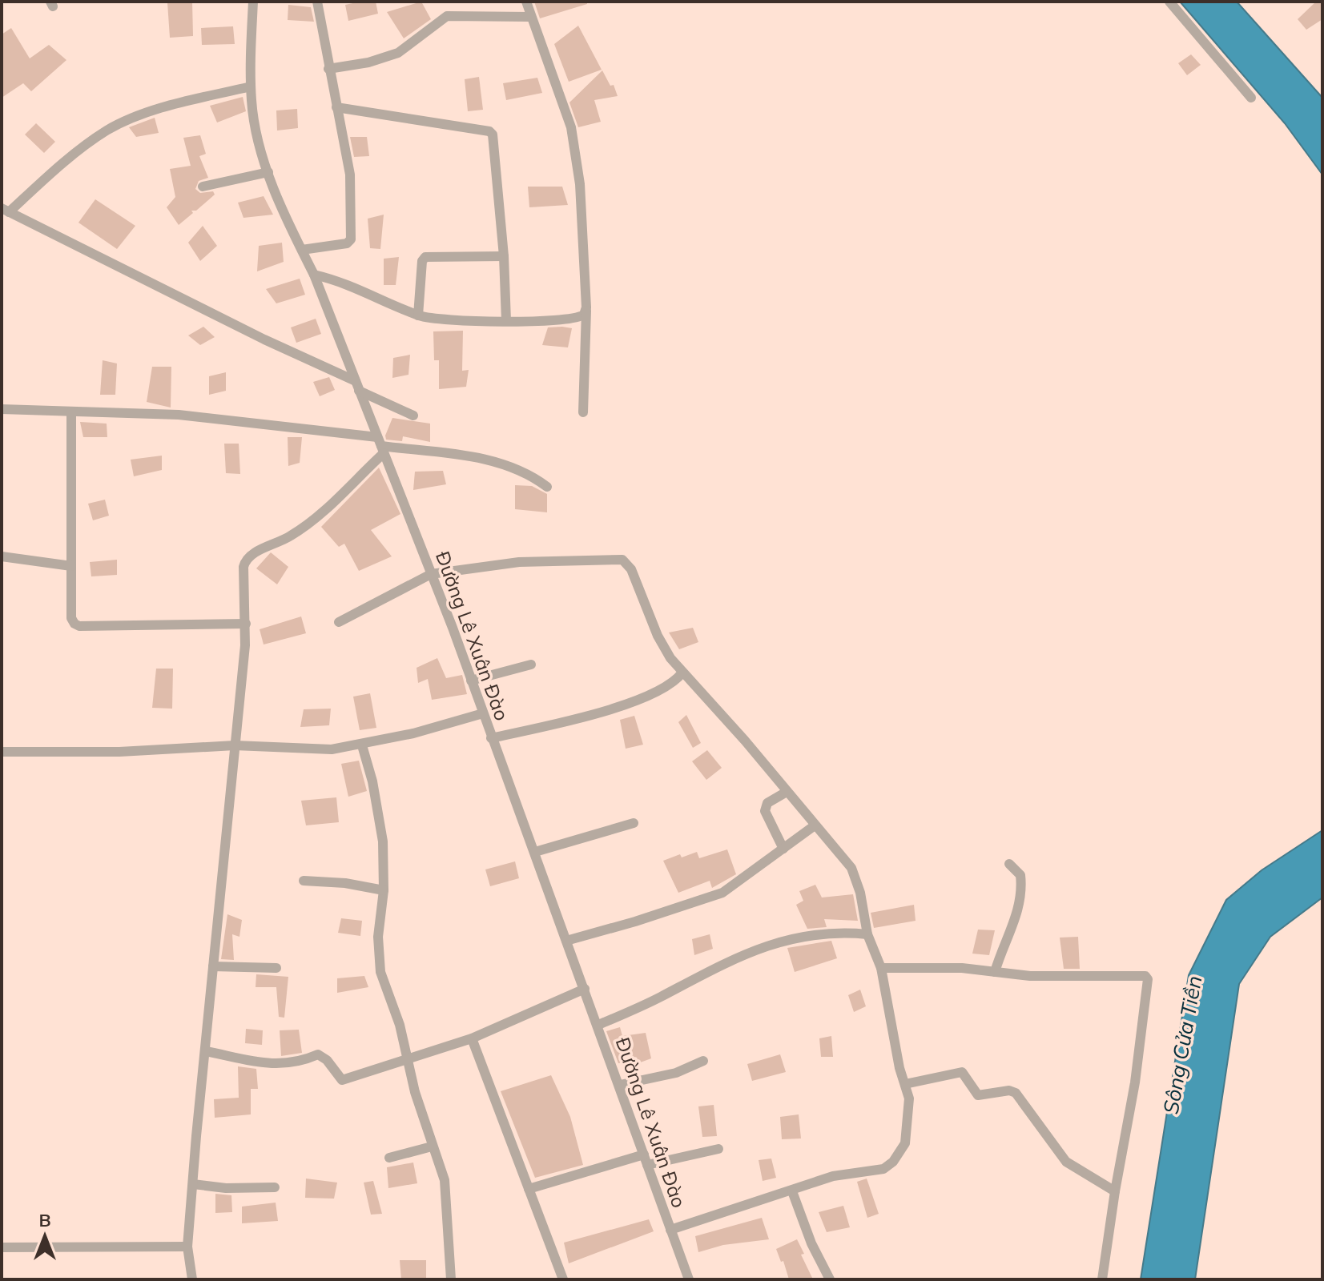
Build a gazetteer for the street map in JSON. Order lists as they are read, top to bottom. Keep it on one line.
{"streets":{"street":["Đường Lê Xuân Đào"]},"water":["Sông Cửa Tiền"],"north":"top"}
